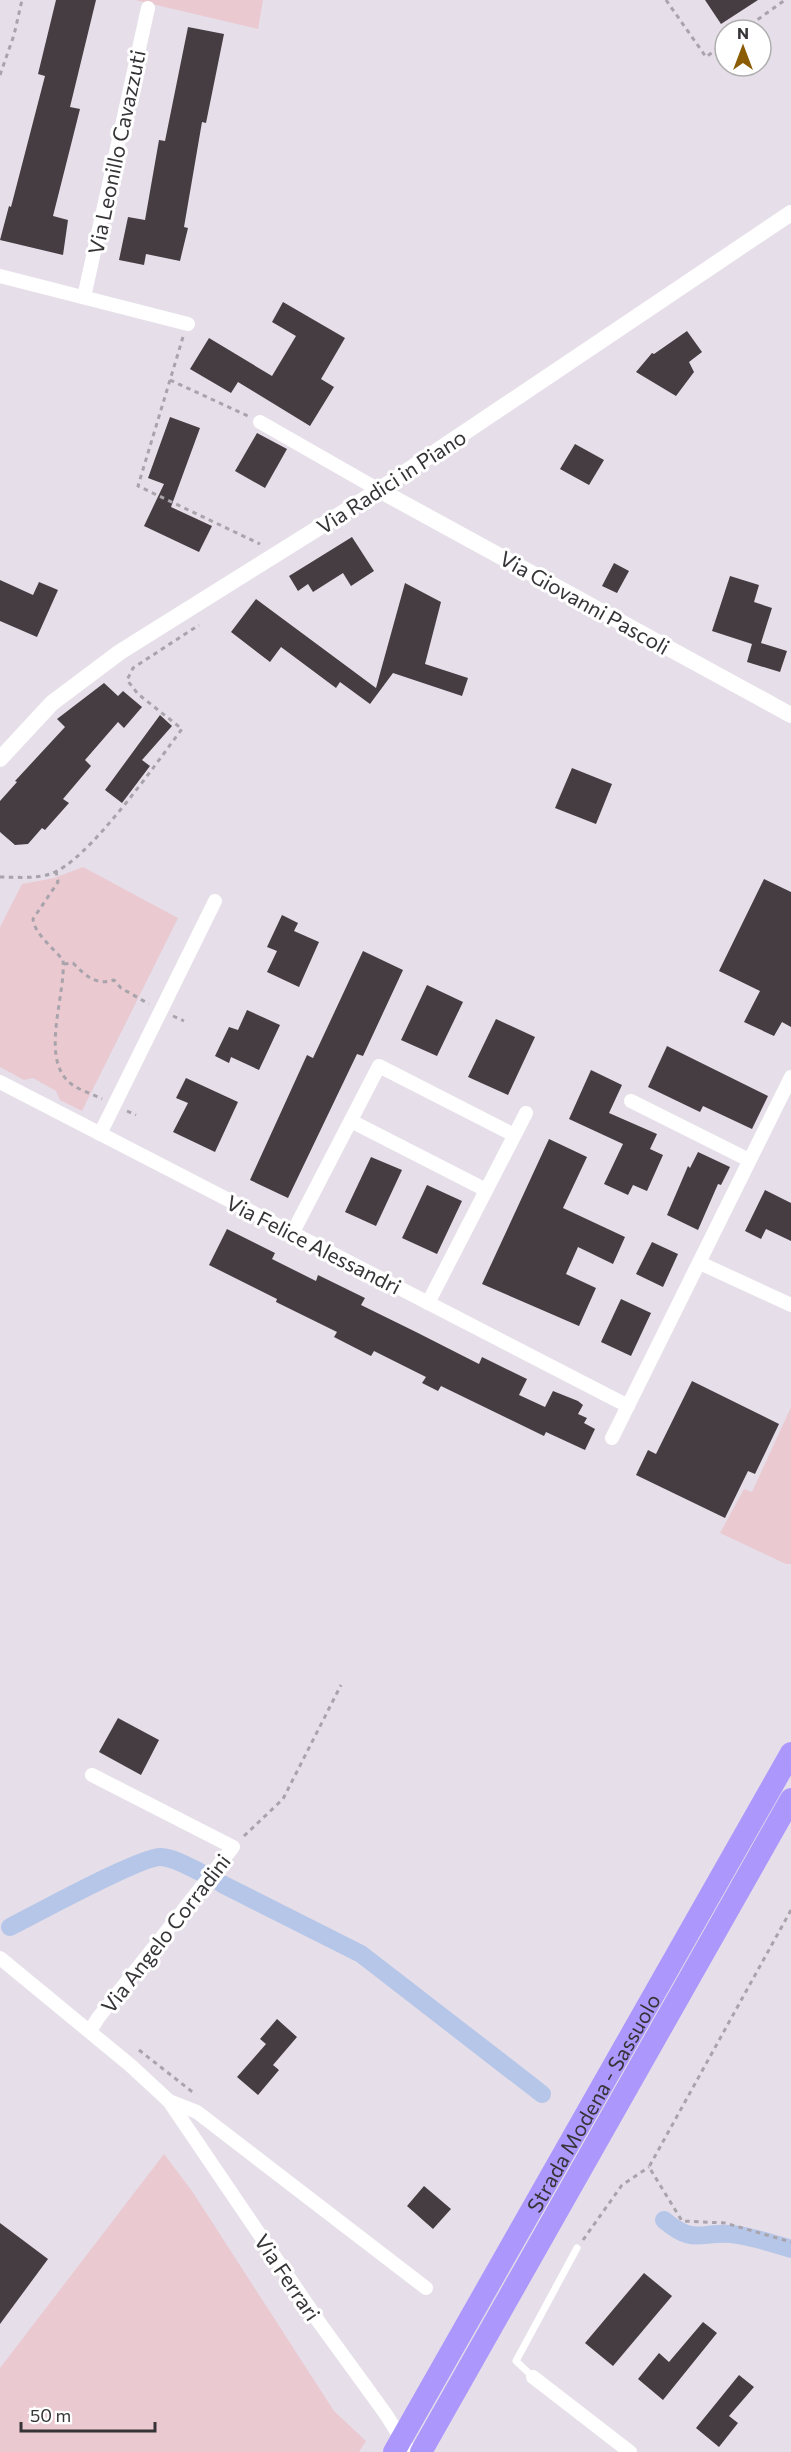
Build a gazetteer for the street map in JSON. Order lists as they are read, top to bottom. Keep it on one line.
{"streets":{"highway":["Strada Modena - Sassuolo"],"street":["Via Leonillo Cavazzuti","Via Radici in Piano","Via Giovanni Pascoli","Via Felice Alessandri","Via Angelo Corradini","Via Ferrari"]},"crossings":[["Via Radici in Piano","Via Giovanni Pascoli"],["Via Angelo Corradini","Via Ferrari"]],"scale_bar":"50 m","north":"top"}
